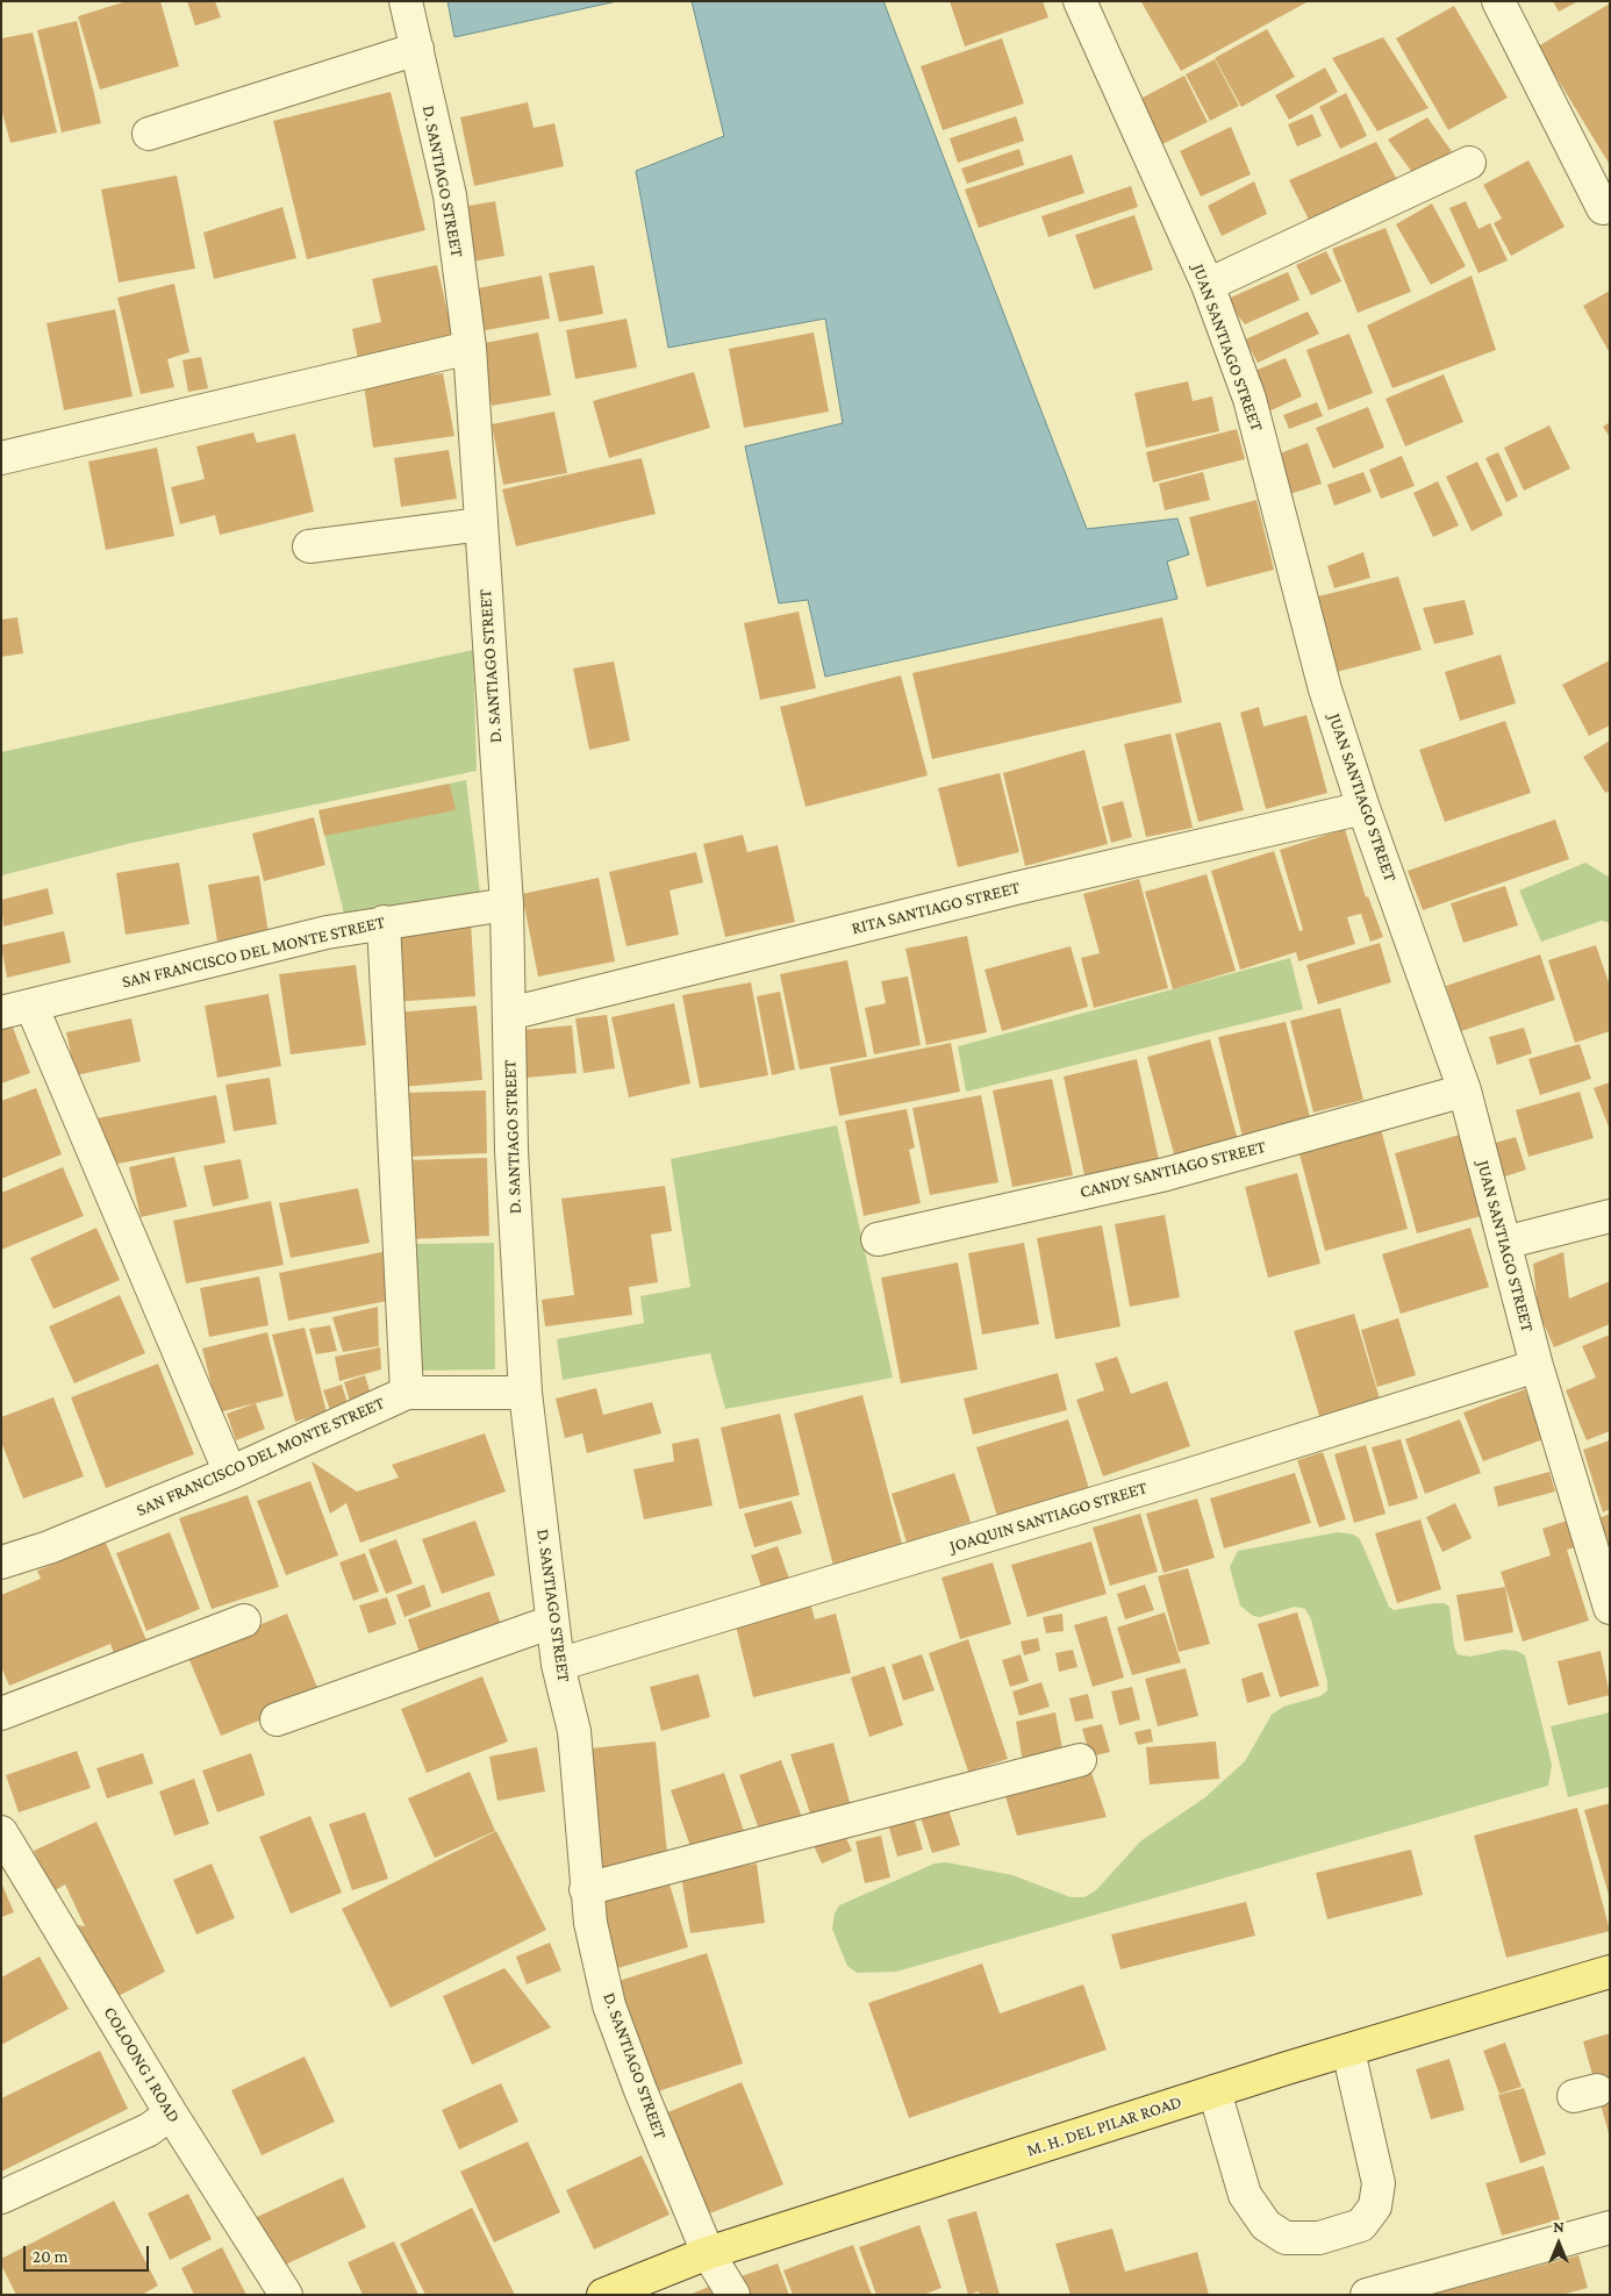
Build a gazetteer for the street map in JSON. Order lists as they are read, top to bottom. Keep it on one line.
{"streets":{"main road":["M. H. DEL PILAR ROAD"],"street":["D. SANTIAGO STREET","JUAN SANTIAGO STREET","RITA SANTIAGO STREET","SAN FRANCISCO DEL MONTE STREET","CANDY SANTIAGO STREET","JOAQUIN SANTIAGO STREET","COLOONG 1 ROAD"]},"crossings":[["D. SANTIAGO STREET","RITA SANTIAGO STREET"],["D. SANTIAGO STREET","SAN FRANCISCO DEL MONTE STREET"],["D. SANTIAGO STREET","JOAQUIN SANTIAGO STREET"],["D. SANTIAGO STREET","M. H. DEL PILAR ROAD"],["JUAN SANTIAGO STREET","RITA SANTIAGO STREET"],["JUAN SANTIAGO STREET","CANDY SANTIAGO STREET"],["JUAN SANTIAGO STREET","JOAQUIN SANTIAGO STREET"]],"scale_bar":"20 m","north":"top"}
